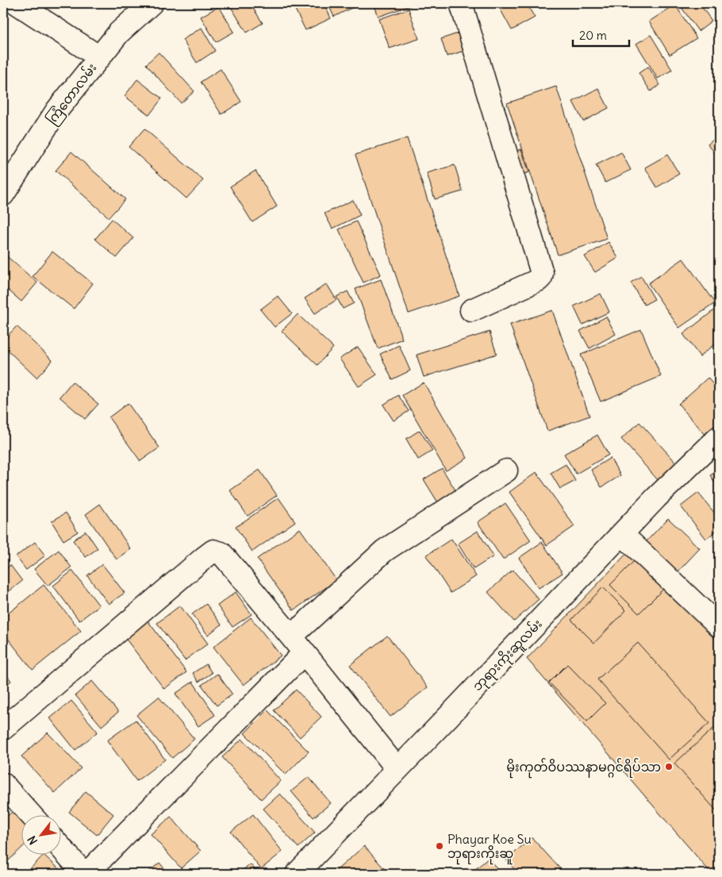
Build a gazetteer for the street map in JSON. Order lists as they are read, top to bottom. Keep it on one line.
{"streets":{"street":["ကြံတောလမ်း","ဘုရားကိုးဆူလမ်း"]},"places":["မိုးကုတ်ဝိပဿနာမဂ္ဂင်ရိပ်သာ","Phayar Koe Su ဘုရားကိုးဆူ"],"scale_bar":"20 m","north":"bottom left"}
